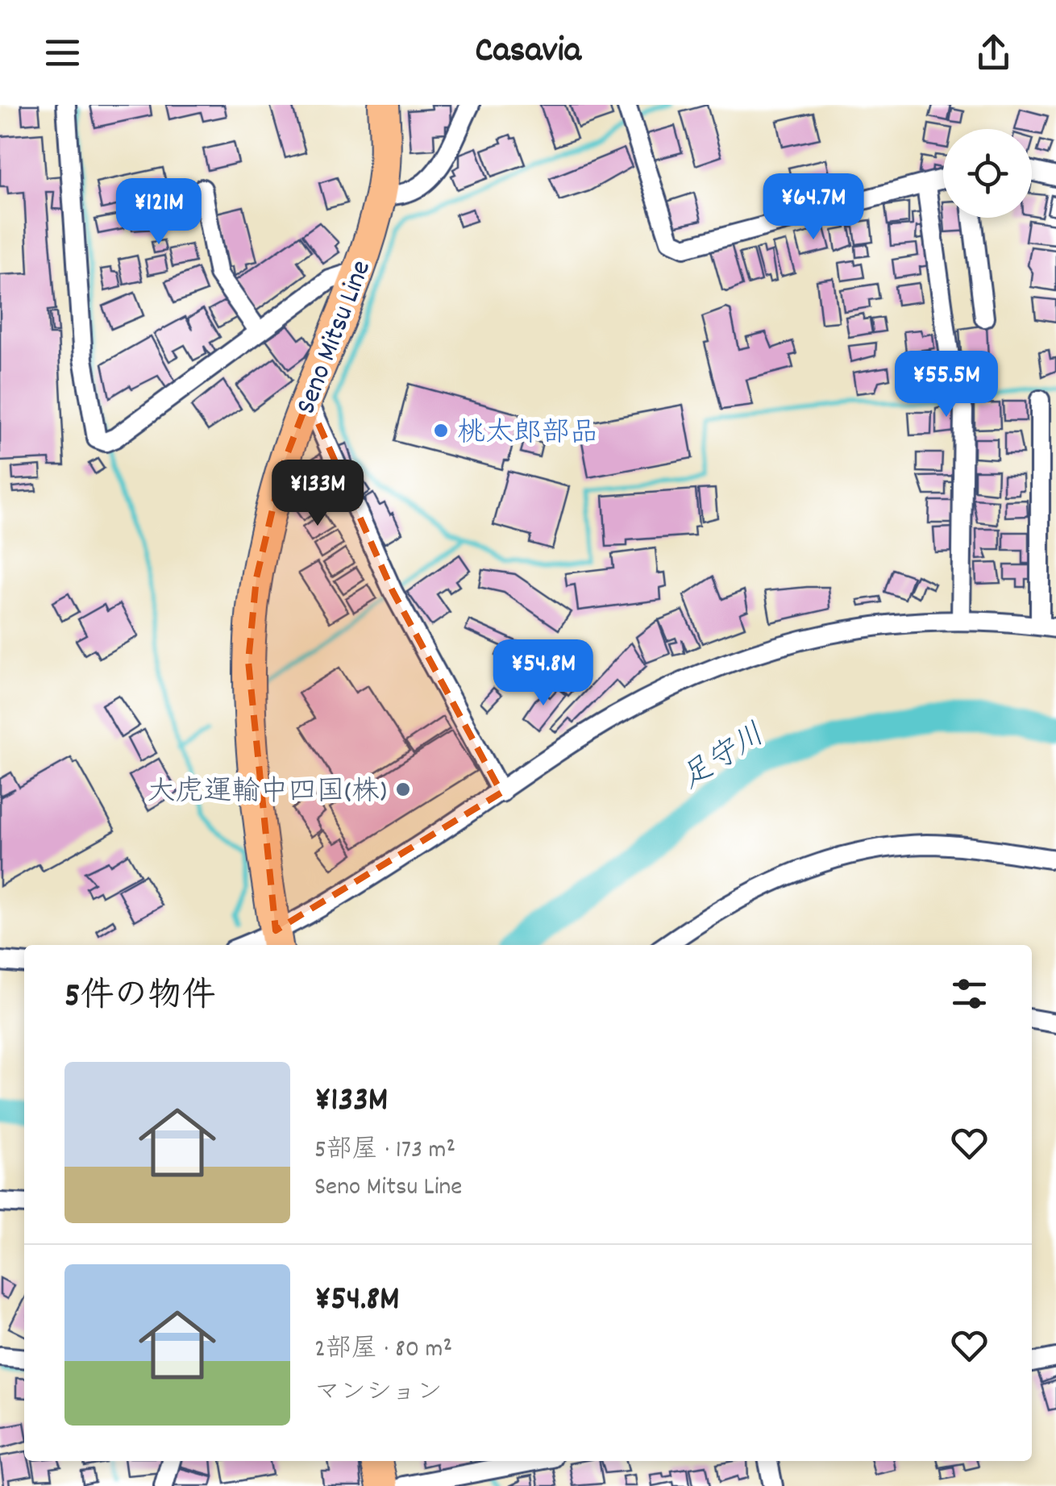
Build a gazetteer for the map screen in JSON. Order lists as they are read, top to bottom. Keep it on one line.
{"streets":{"main road":["Seno Mitsu Line"]},"water":["足守川"],"places":["桃太郎部品","大虎運輸中四国(株)"],"page":{"header":"Casavia","price":["¥64.7M","¥121M","¥55.5M","¥133M","¥54.8M"],"heading":"5件の物件","list":[{"name":"¥133M","note":"5部屋 · 173 m² · Seno Mitsu Line"},{"name":"¥54.8M","note":"2部屋 · 80 m² · マンション"}]}}
